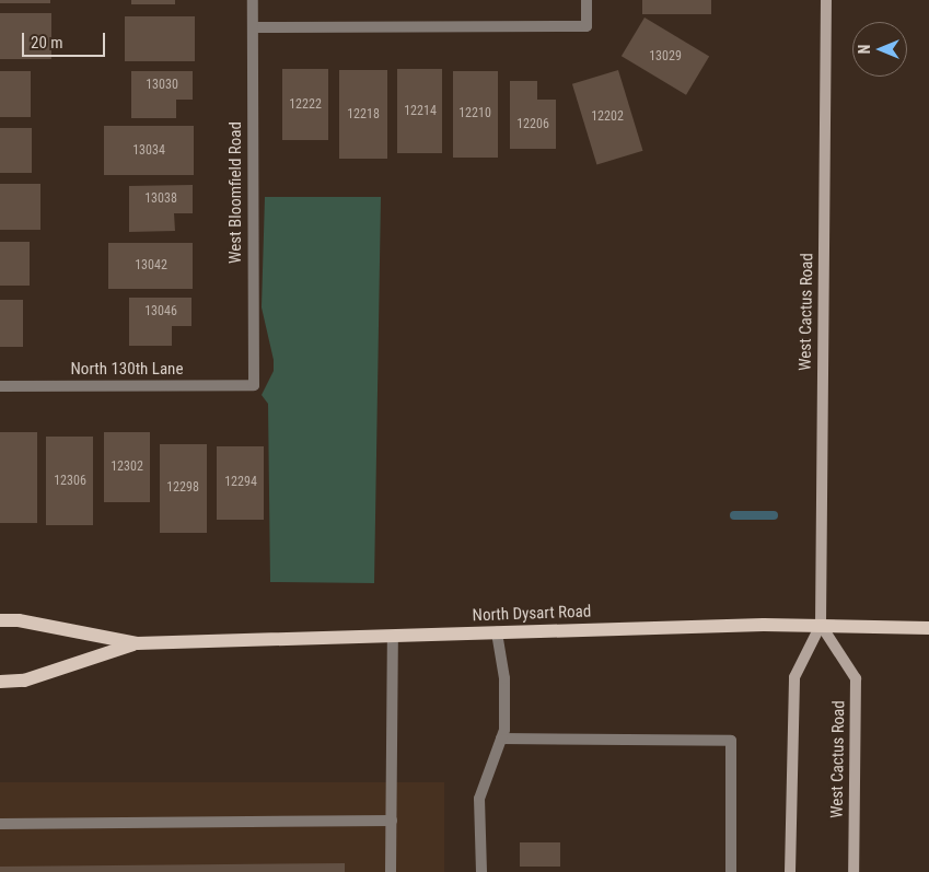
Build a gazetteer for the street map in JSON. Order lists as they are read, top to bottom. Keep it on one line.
{"streets":{"main road":["West Cactus Road","North Dysart Road"],"street":["West Bloomfield Road","North 130th Lane"]},"crossings":[["West Bloomfield Road","North 130th Lane"],["West Cactus Road","North Dysart Road"]],"house_numbers":["13029","13030","12222","12214","12210","12218","12202","12206","13034","13038","13042","13046","12302","12306","12294","12298"],"scale_bar":"20 m","north":"left"}
